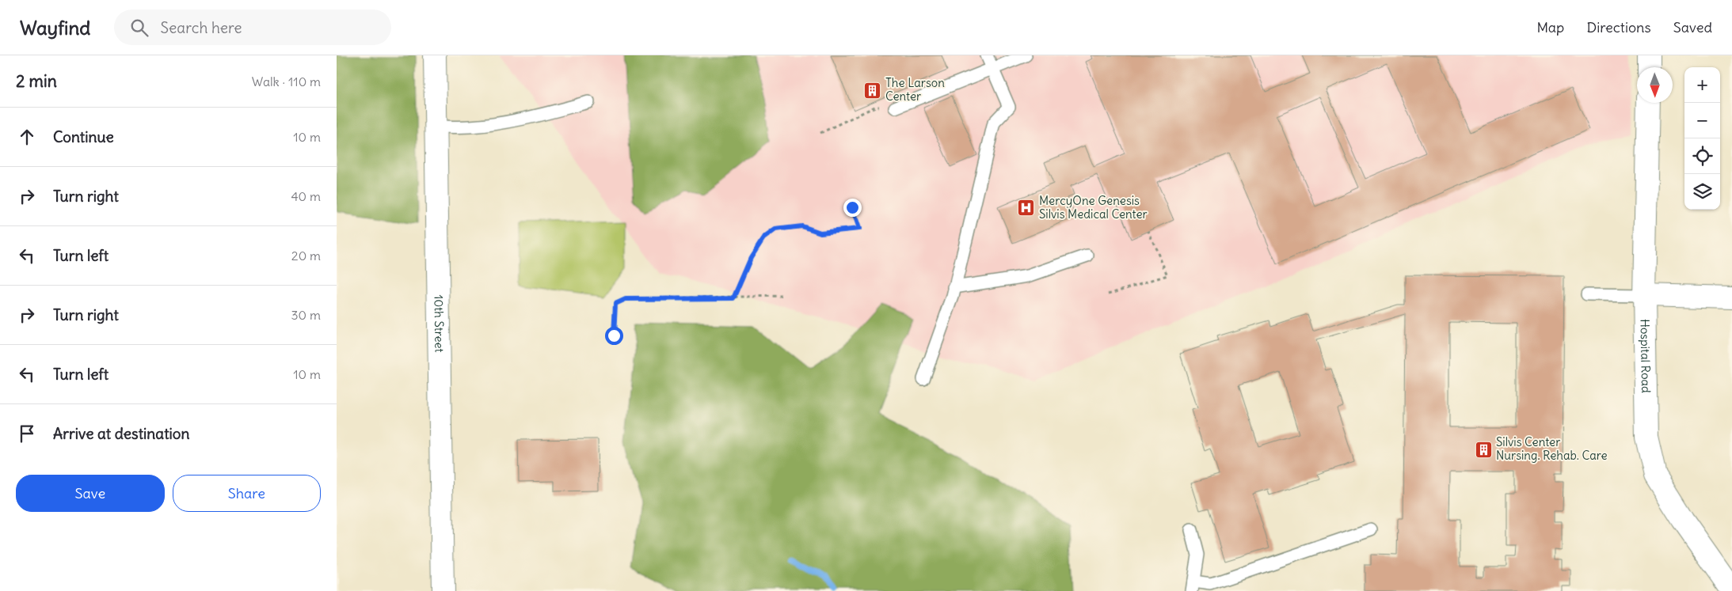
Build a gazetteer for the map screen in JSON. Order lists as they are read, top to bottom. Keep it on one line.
{"streets":{"street":["10th Street","Hospital Road"]},"places":{"building":["The Larson Center","Silvis Center Nursing. Rehab. Care"],"hospital":["MercyOne Genesis Silvis Medical Center"]},"north":"bottom","page":{"header":"Wayfind","search":"Search here","nav":["Map","Directions","Saved"],"heading":["2 min","Walk · 110 m"],"map_buttons":["+","−"],"list":[["Continue","10 m"],["Turn right","40 m"],["Turn left","20 m"],["Turn right","30 m"],["Turn left","10 m"],"Arrive at destination"],"buttons":["Save","Share"]}}
